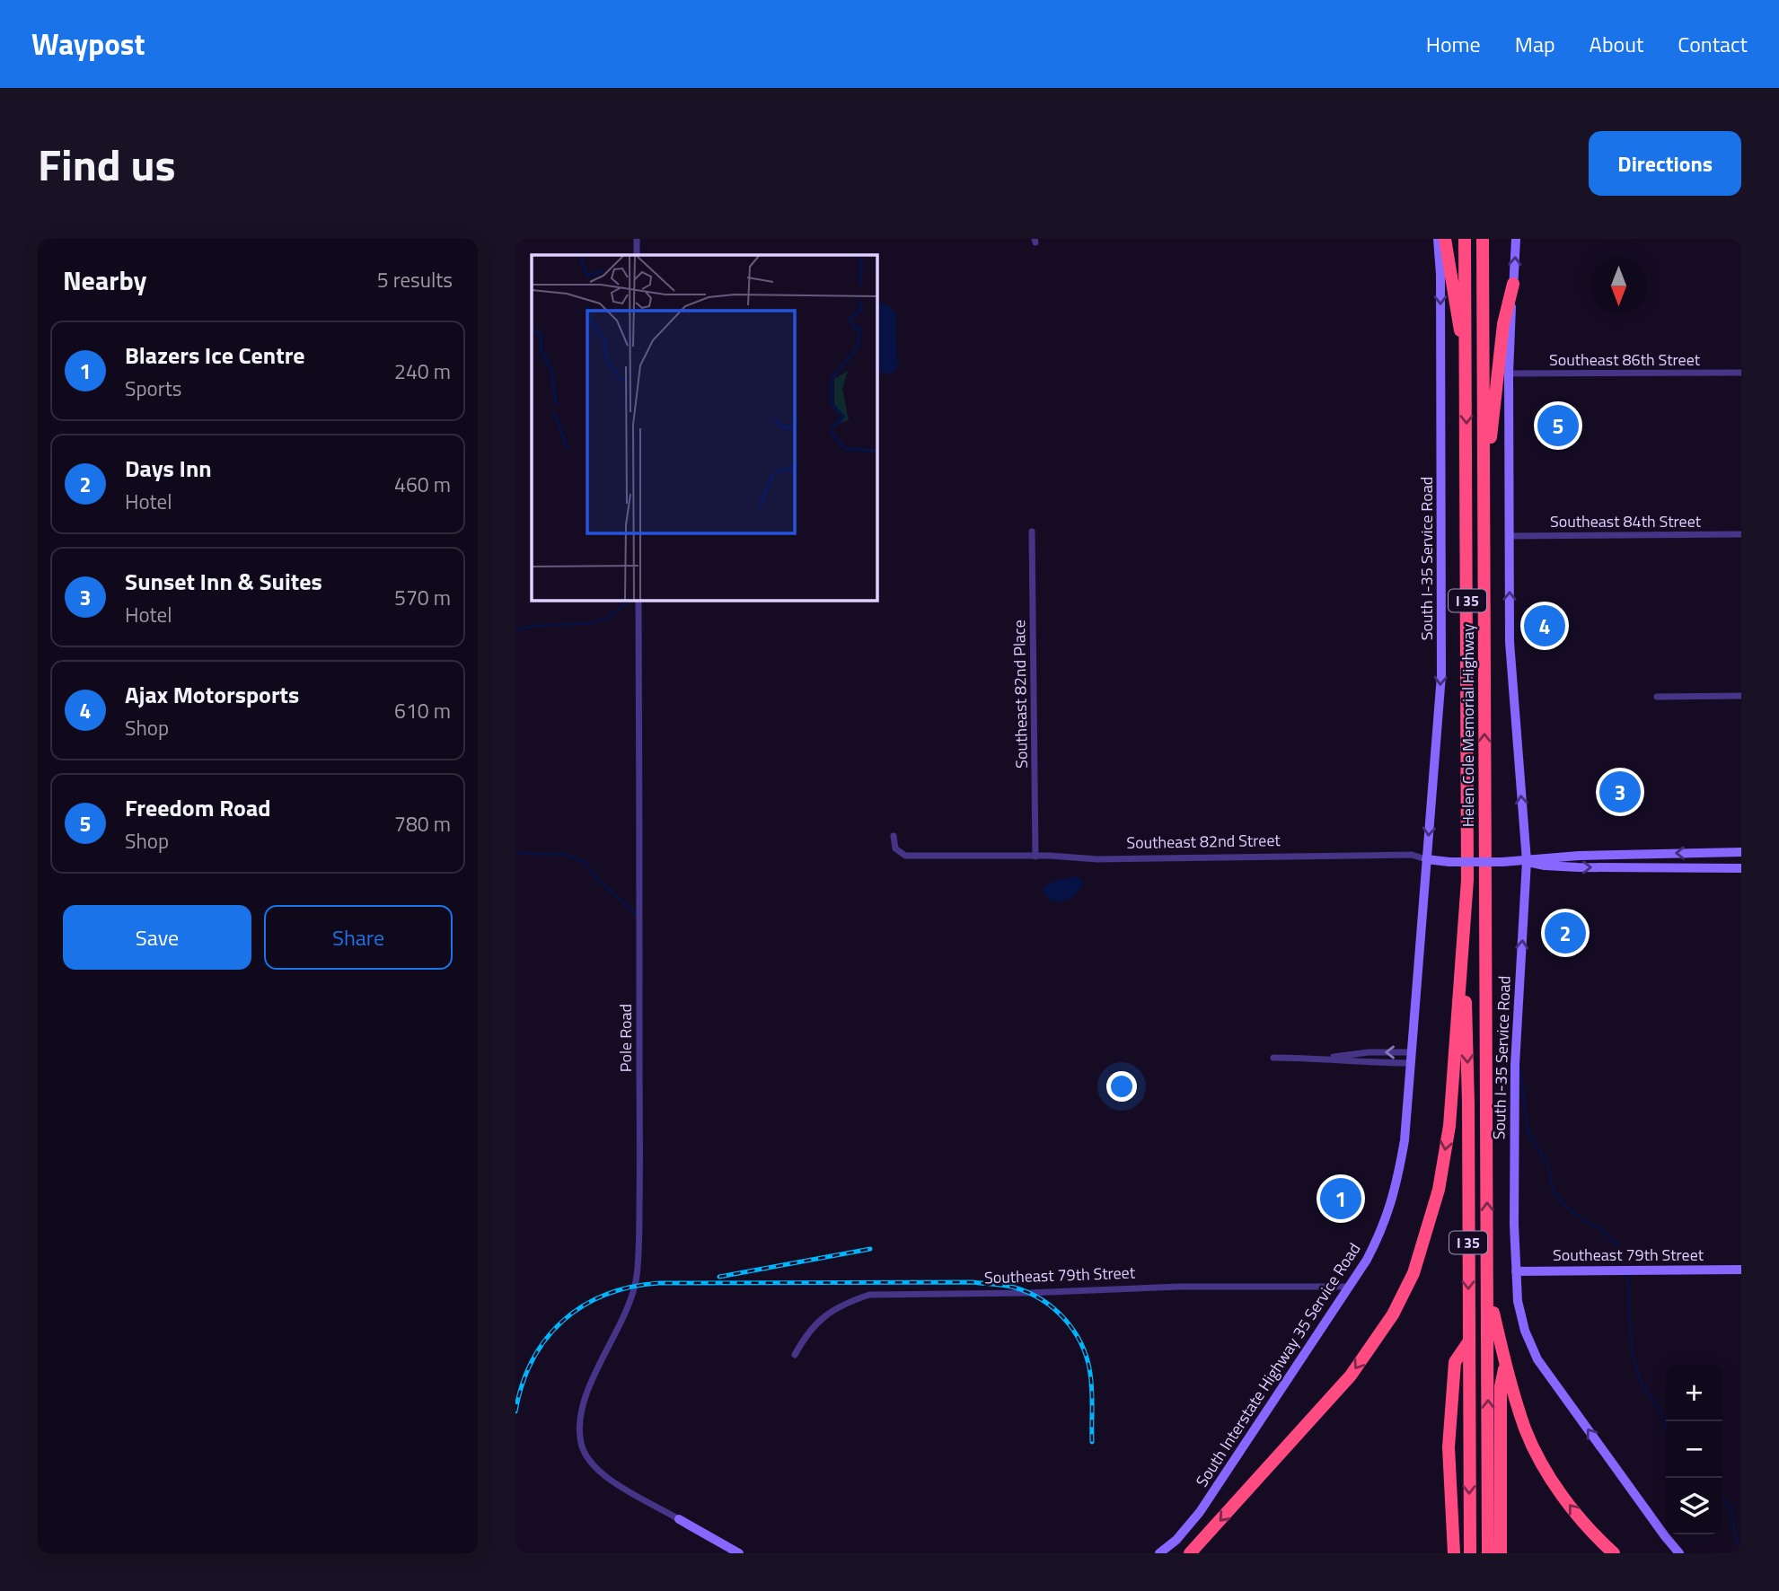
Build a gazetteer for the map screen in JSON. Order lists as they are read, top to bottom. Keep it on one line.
{"streets":{"highway":["I 35","Helen Cole Memorial Highway"],"street":["Southeast 86th Street","Southeast 84th Street","South I-35 Service Road","Southeast 82nd Place","Southeast 82nd Street","Pole Road","Southeast 79th Street","South Interstate Highway 35 Service Road"]},"crossings":[["Southeast 84th Street","South I-35 Service Road"],["South I-35 Service Road","Southeast 82nd Street"],["South I-35 Service Road","Southeast 79th Street"],["South I-35 Service Road","South Interstate Highway 35 Service Road"],["I 35","Helen Cole Memorial Highway"],["Southeast 82nd Place","Southeast 82nd Street"],["Southeast 79th Street","South Interstate Highway 35 Service Road"]],"north":"bottom","page":{"header":"Waypost","nav":["Home","Map","About","Contact"],"title":"Find us","buttons":["Directions",["Save","Share"]],"heading":["Nearby","5 results"],"list":[{"mark":"1","name":"Blazers Ice Centre","note":"Sports","value":"240 m"},{"mark":"2","name":"Days Inn","note":"Hotel","value":"460 m"},{"mark":"3","name":"Sunset Inn & Suites","note":"Hotel","value":"570 m"},{"mark":"4","name":"Ajax Motorsports","note":"Shop","value":"610 m"},{"mark":"5","name":"Freedom Road","note":"Shop","value":"780 m"}],"pins":["5","4","3","2","1"],"map_buttons":["+","−"]}}
